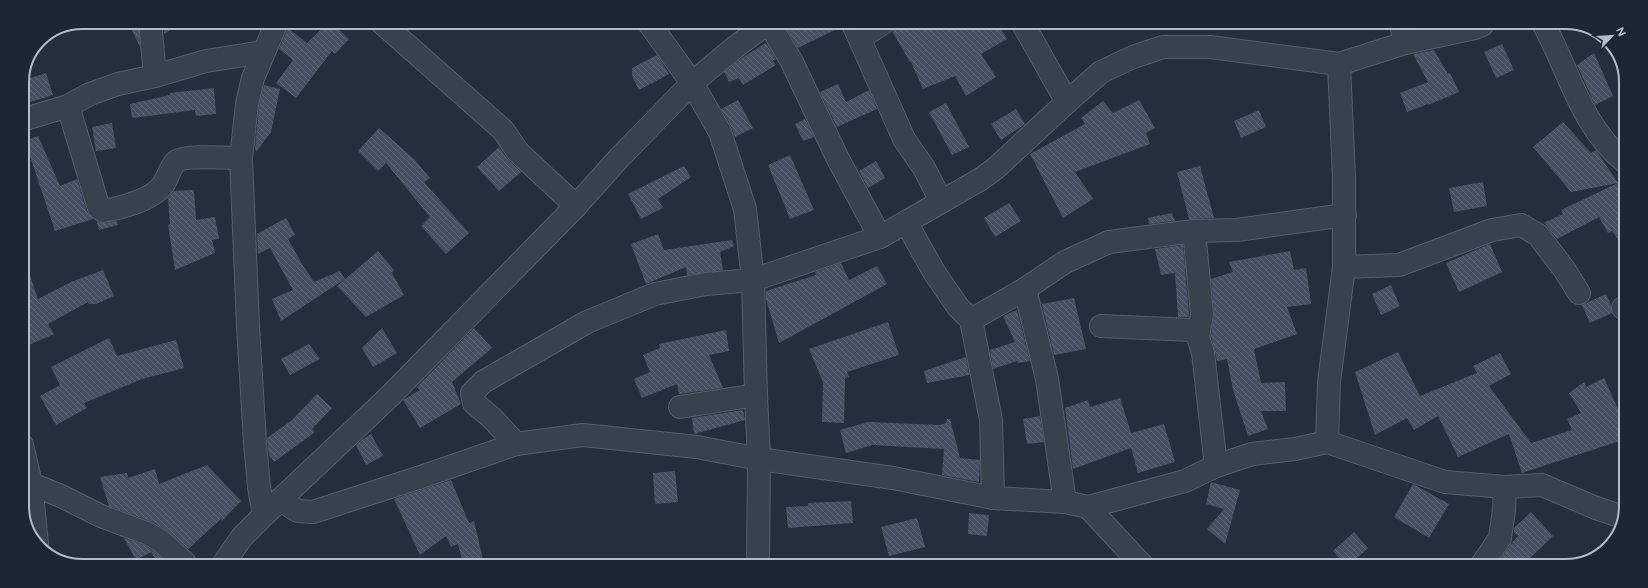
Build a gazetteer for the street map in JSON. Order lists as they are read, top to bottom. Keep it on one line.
{"north":"top right"}
